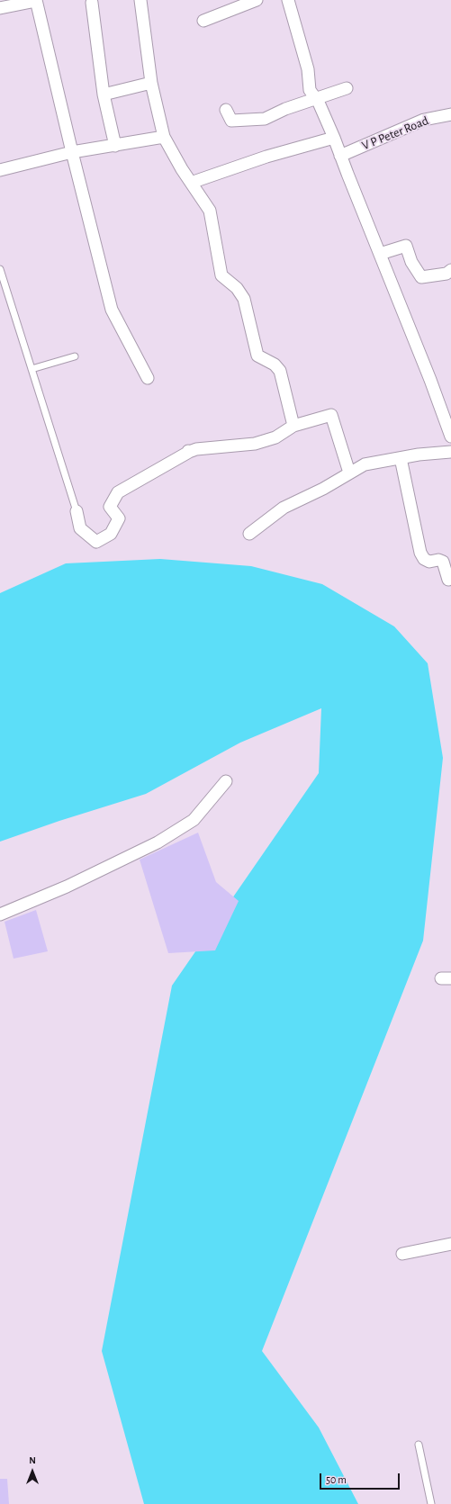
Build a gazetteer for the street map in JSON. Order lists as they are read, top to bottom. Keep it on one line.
{"streets":{"street":["V P Peter Road"]},"scale_bar":"50 m","north":"top"}
